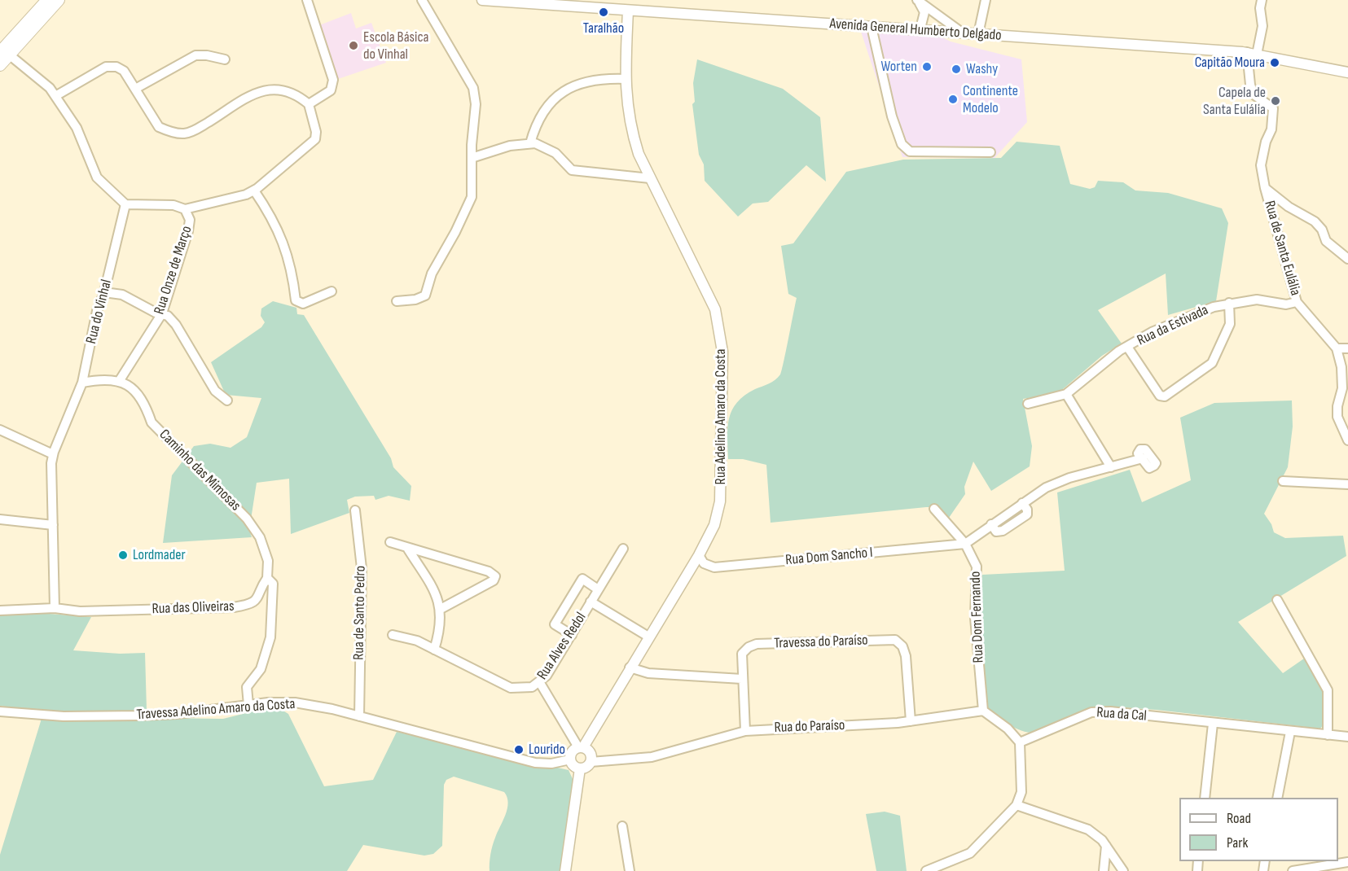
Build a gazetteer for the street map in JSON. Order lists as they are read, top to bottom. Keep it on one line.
{"streets":{"street":["Avenida General Humberto Delgado","Rua de Santa Eulália","Rua Onze de Março","Rua do Vinhal","Rua da Estivada","Rua Adelino Amaro da Costa","Caminho das Mimosas","Rua Dom Sancho I","Rua das Oliveiras","Rua de Santo Pedro","Rua Dom Fernando","Travessa do Paraíso","Rua Alves Redol","Travessa Adelino Amaro da Costa","Rua da Cal","Rua do Paraíso"]},"crossings":[["Avenida General Humberto Delgado","Rua de Santa Eulália"],["Avenida General Humberto Delgado","Rua Adelino Amaro da Costa"],["Rua de Santa Eulália","Rua da Estivada"],["Rua Onze de Março","Caminho das Mimosas"],["Rua do Vinhal","Rua das Oliveiras"],["Rua Adelino Amaro da Costa","Rua Dom Sancho I"],["Rua Adelino Amaro da Costa","Travessa Adelino Amaro da Costa"],["Rua Adelino Amaro da Costa","Rua do Paraíso"],["Caminho das Mimosas","Rua das Oliveiras"],["Rua Dom Sancho I","Rua Dom Fernando"],["Rua de Santo Pedro","Travessa Adelino Amaro da Costa"],["Rua Dom Fernando","Rua do Paraíso"],["Travessa do Paraíso","Rua do Paraíso"],["Travessa Adelino Amaro da Costa","Rua do Paraíso"]],"places":["Taralhão","Escola Básica do Vinhal","Capitão Moura","Worten","Washy","Continente Modelo","Capela de Santa Eulália","Lordmader","Lourido"],"legend":["Road","Park"]}
